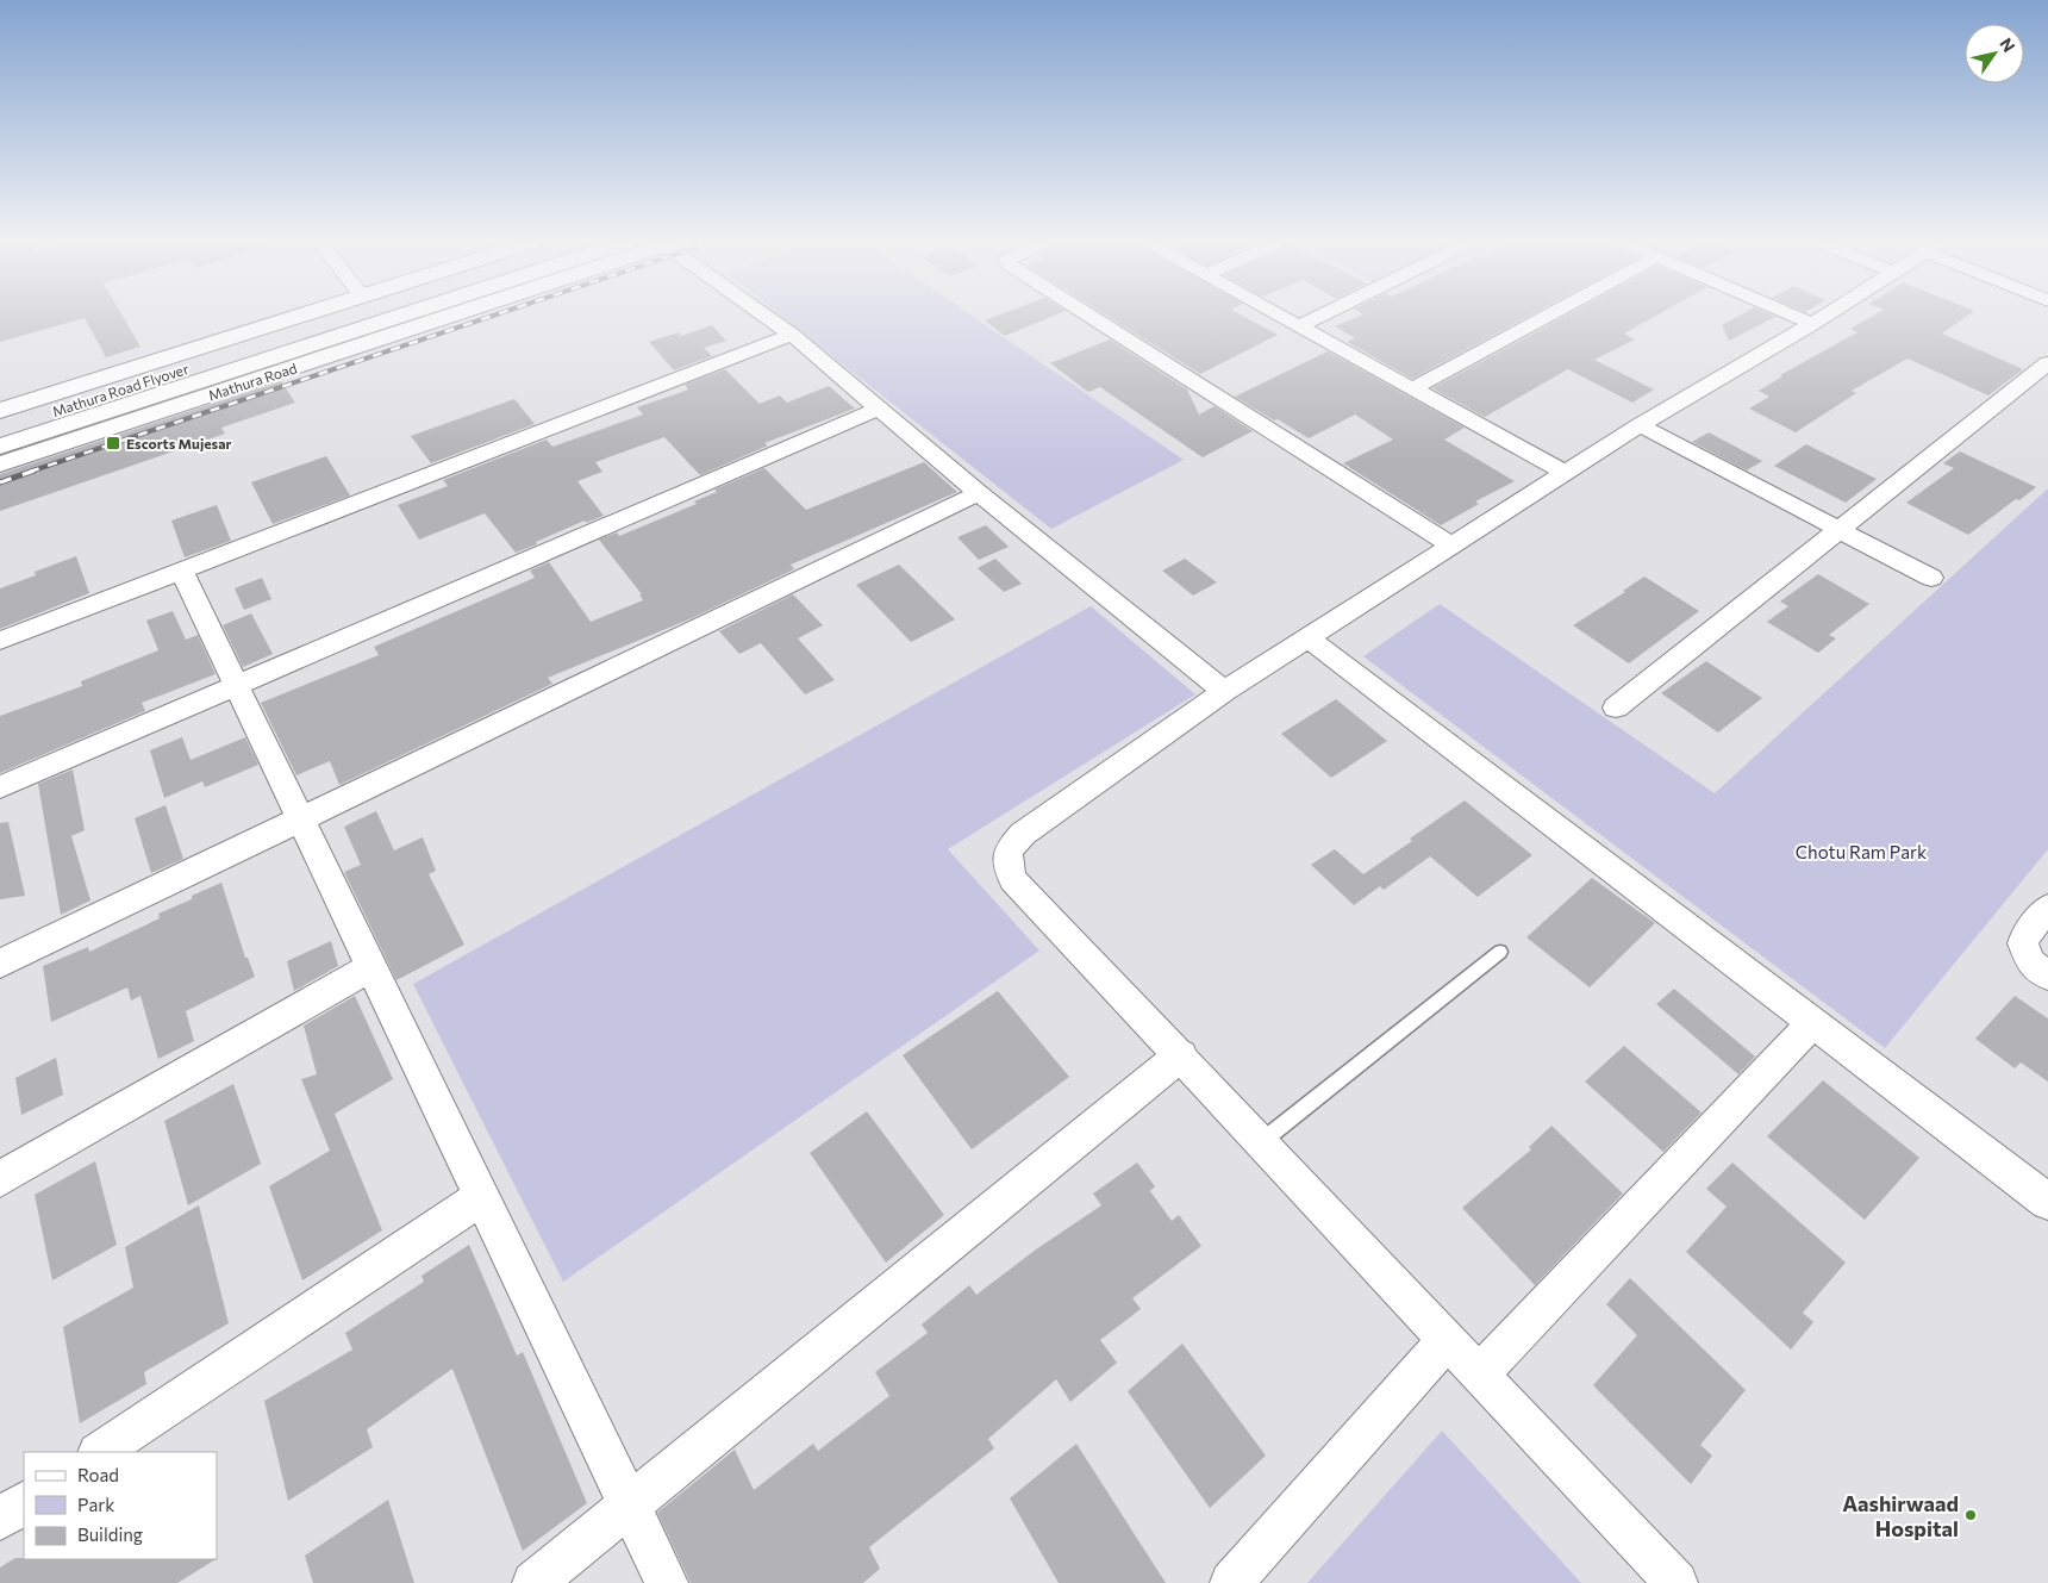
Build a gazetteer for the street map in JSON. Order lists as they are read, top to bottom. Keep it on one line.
{"streets":{"main road":["Mathura Road","Mathura Road Flyover"]},"parks":["Chotu Ram Park"],"places":{"transit":["Escorts Mujesar"],"other":["Aashirwaad Hospital"]},"legend":["Road","Park","Building"],"north":"top right"}
